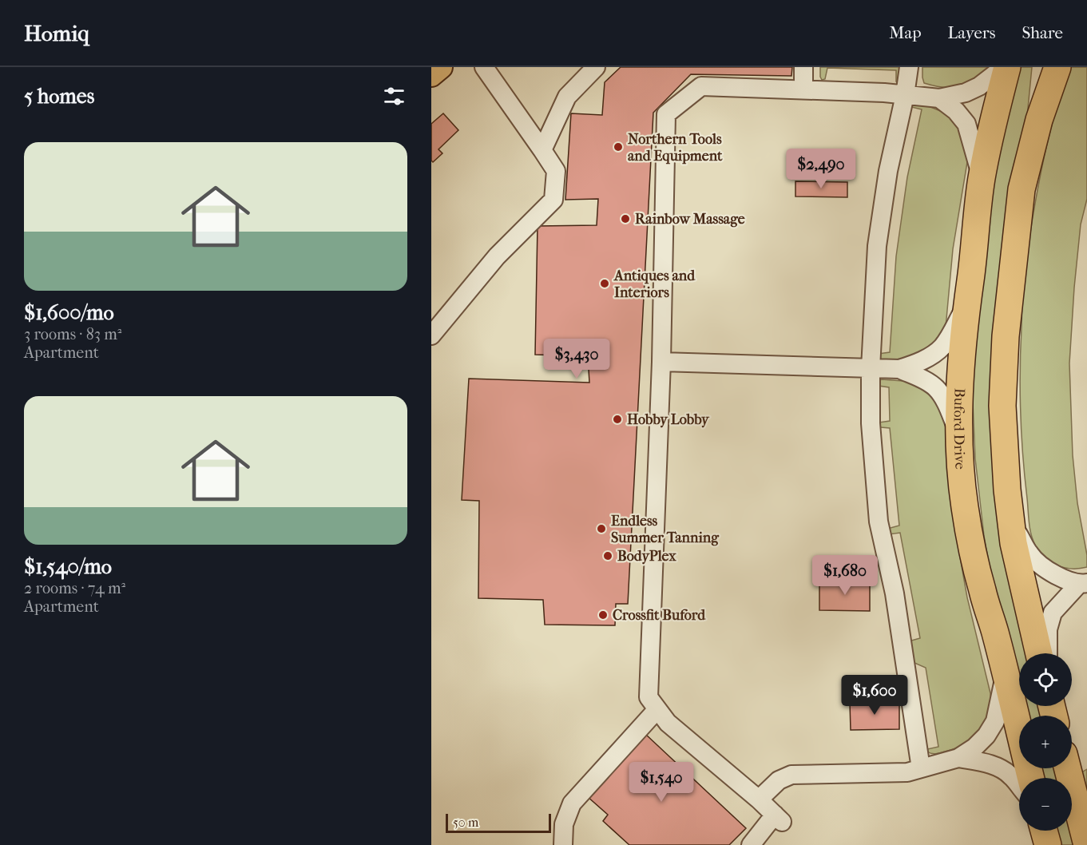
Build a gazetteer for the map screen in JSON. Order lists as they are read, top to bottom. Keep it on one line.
{"streets":{"highway":["Buford Drive"]},"places":["Northern Tools and Equipment","Rainbow Massage","Antiques and Interiors","Hobby Lobby","Endless Summer Tanning","BodyPlex","Crossfit Buford"],"scale_bar":"50 m","page":{"header":"Homiq","nav":["Map","Layers","Share"],"heading":"5 homes","list":[{"name":"$1,600/mo","note":"3 rooms · 83 m² · Apartment"},{"name":"$1,540/mo","note":"2 rooms · 74 m² · Apartment"}],"price":["$2,490","$3,430","$1,680","$1,600","$1,540"],"map_buttons":["+","−"],"scale":"50 m"}}
